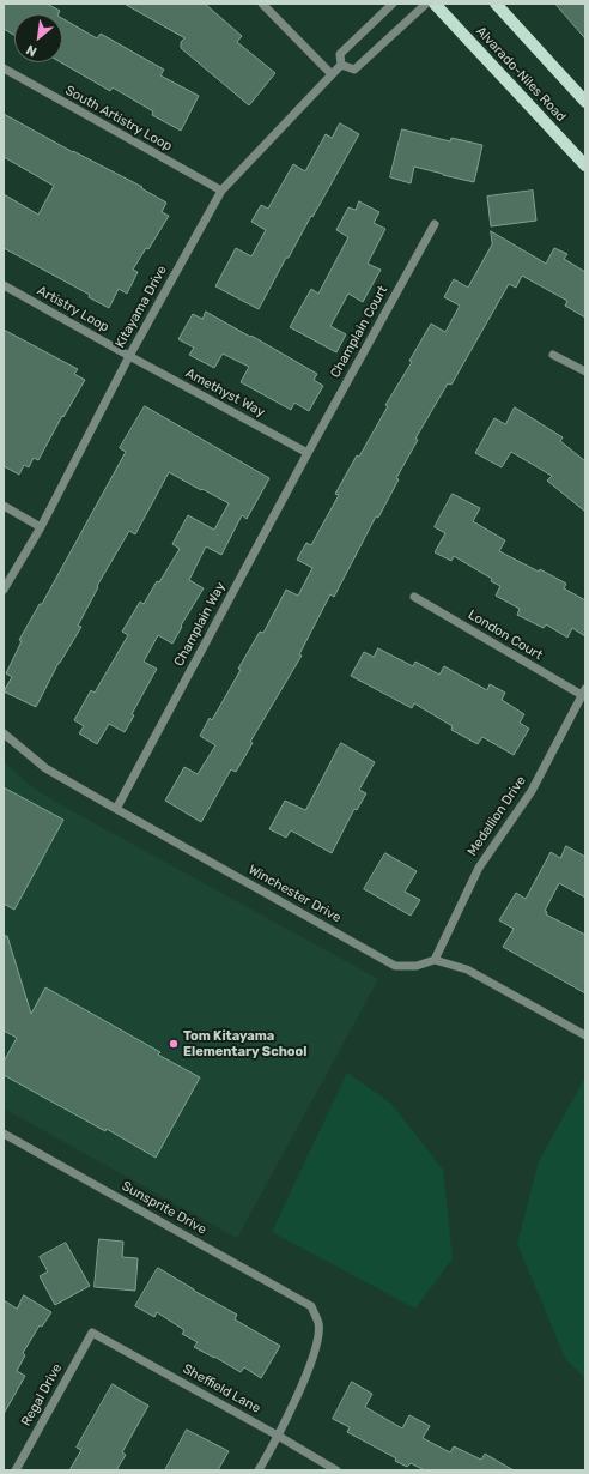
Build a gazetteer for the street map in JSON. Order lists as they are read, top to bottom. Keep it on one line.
{"streets":{"main road":["Alvarado-Niles Road"],"street":["South Artistry Loop","Kitayama Drive","Artistry Loop","Champlain Court","Amethyst Way","Champlain Way","London Court","Medallion Drive","Winchester Drive","Sunsprite Drive","Sheffield Lane","Regal Drive"]},"crossings":[["South Artistry Loop","Kitayama Drive"],["Kitayama Drive","Artistry Loop"],["Kitayama Drive","Amethyst Way"],["Artistry Loop","Amethyst Way"],["Champlain Court","Amethyst Way"],["Champlain Court","Champlain Way"],["Amethyst Way","Champlain Way"],["Champlain Way","Winchester Drive"],["London Court","Medallion Drive"],["Medallion Drive","Winchester Drive"],["Sunsprite Drive","Sheffield Lane"],["Sheffield Lane","Regal Drive"]],"places":["Tom Kitayama Elementary School"],"north":"bottom left"}
